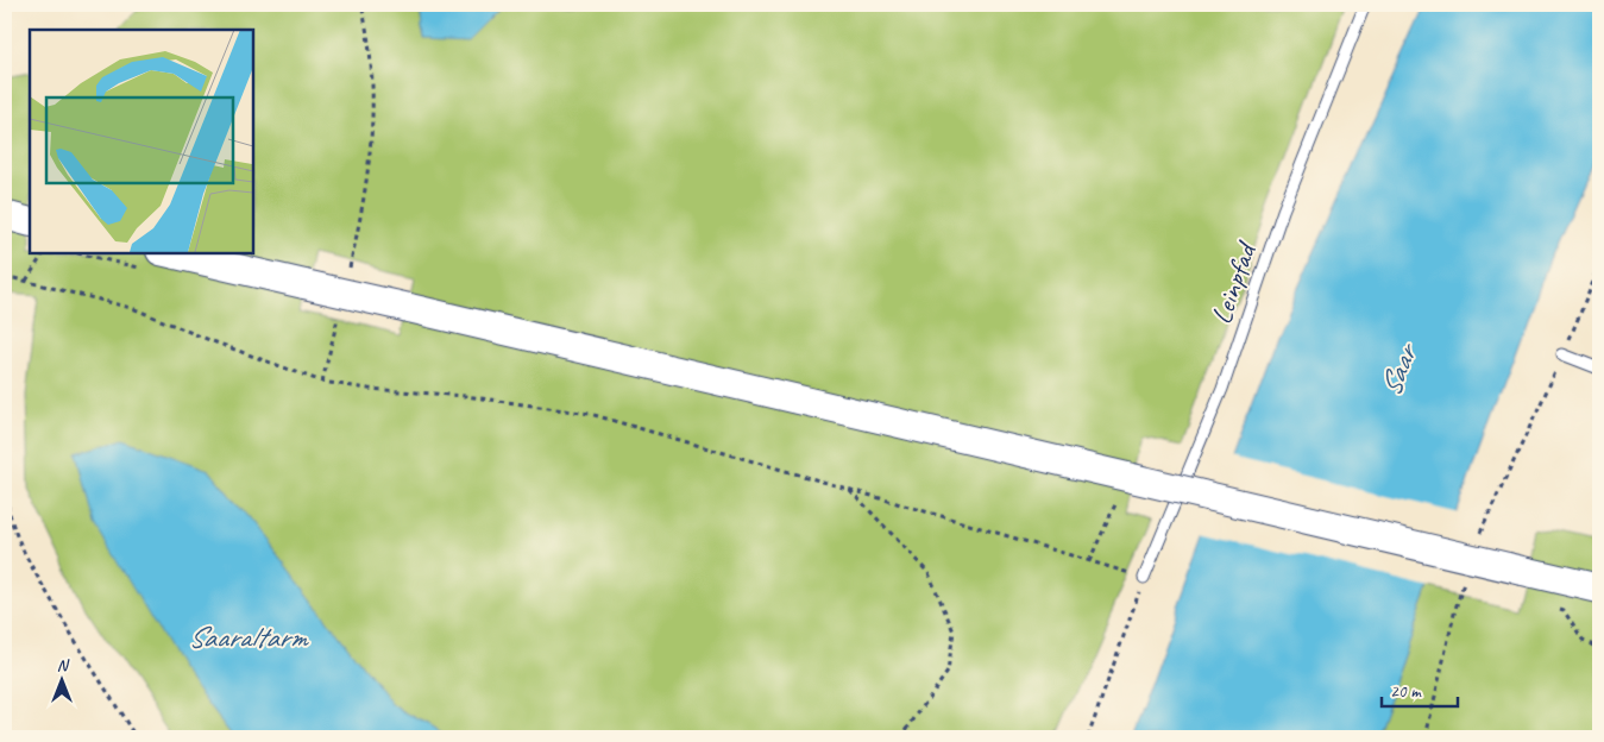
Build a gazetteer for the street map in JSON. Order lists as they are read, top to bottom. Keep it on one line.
{"streets":{"lane":["Leinpfad"]},"water":["Saar","Saaraltarm"],"scale_bar":"20 m","north":"top"}
